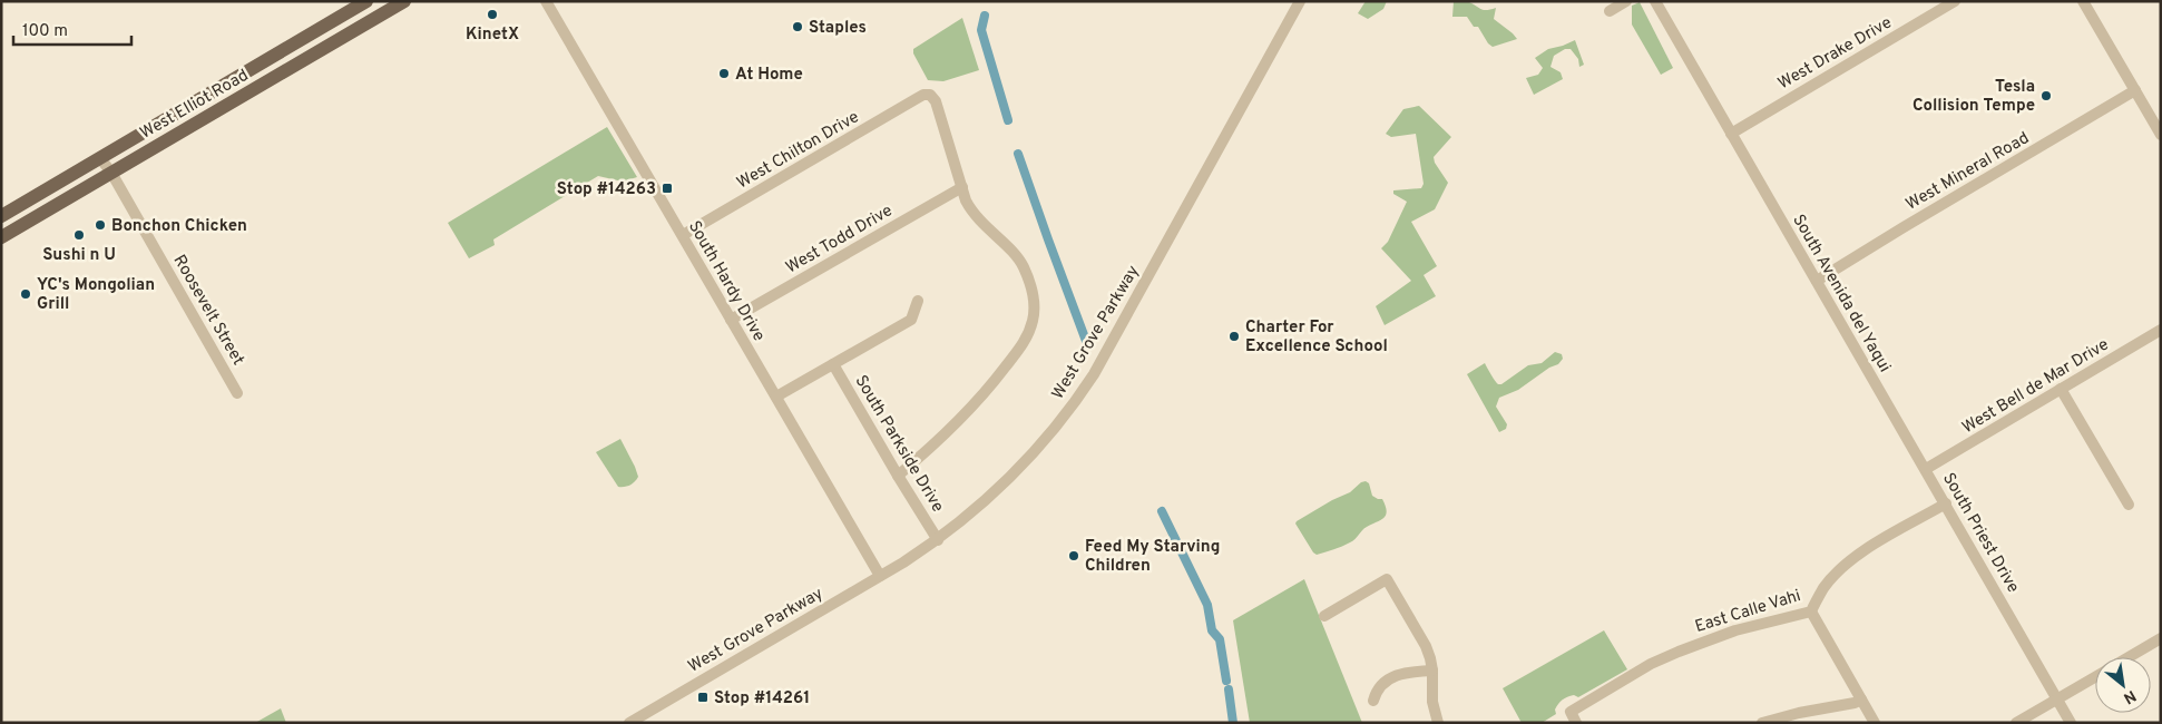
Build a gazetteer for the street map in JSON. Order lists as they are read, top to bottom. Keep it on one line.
{"streets":{"main road":["West Elliot Road"],"street":["West Drake Drive","West Chilton Drive","West Mineral Road","West Todd Drive","South Hardy Drive","South Avenida del Yaqui","Roosevelt Street","West Grove Parkway","West Bell de Mar Drive","South Parkside Drive","South Priest Drive","East Calle Vahi"]},"crossings":[["West Drake Drive","South Avenida del Yaqui"],["West Elliot Road","Roosevelt Street"],["West Chilton Drive","West Todd Drive"],["West Chilton Drive","South Hardy Drive"],["West Mineral Road","South Avenida del Yaqui"],["West Todd Drive","South Hardy Drive"],["South Hardy Drive","West Grove Parkway"],["South Avenida del Yaqui","West Bell de Mar Drive"],["South Avenida del Yaqui","South Priest Drive"],["West Grove Parkway","South Parkside Drive"],["West Bell de Mar Drive","South Priest Drive"],["South Priest Drive","East Calle Vahi"]],"places":{"other":["KinetX","Staples","At Home","Tesla Collision Tempe","Bonchon Chicken","Sushi n U","YC's Mongolian Grill","Charter For Excellence School","Feed My Starving Children"],"transit":["Stop #14263","Stop #14261"]},"scale_bar":"100 m","north":"bottom right"}
